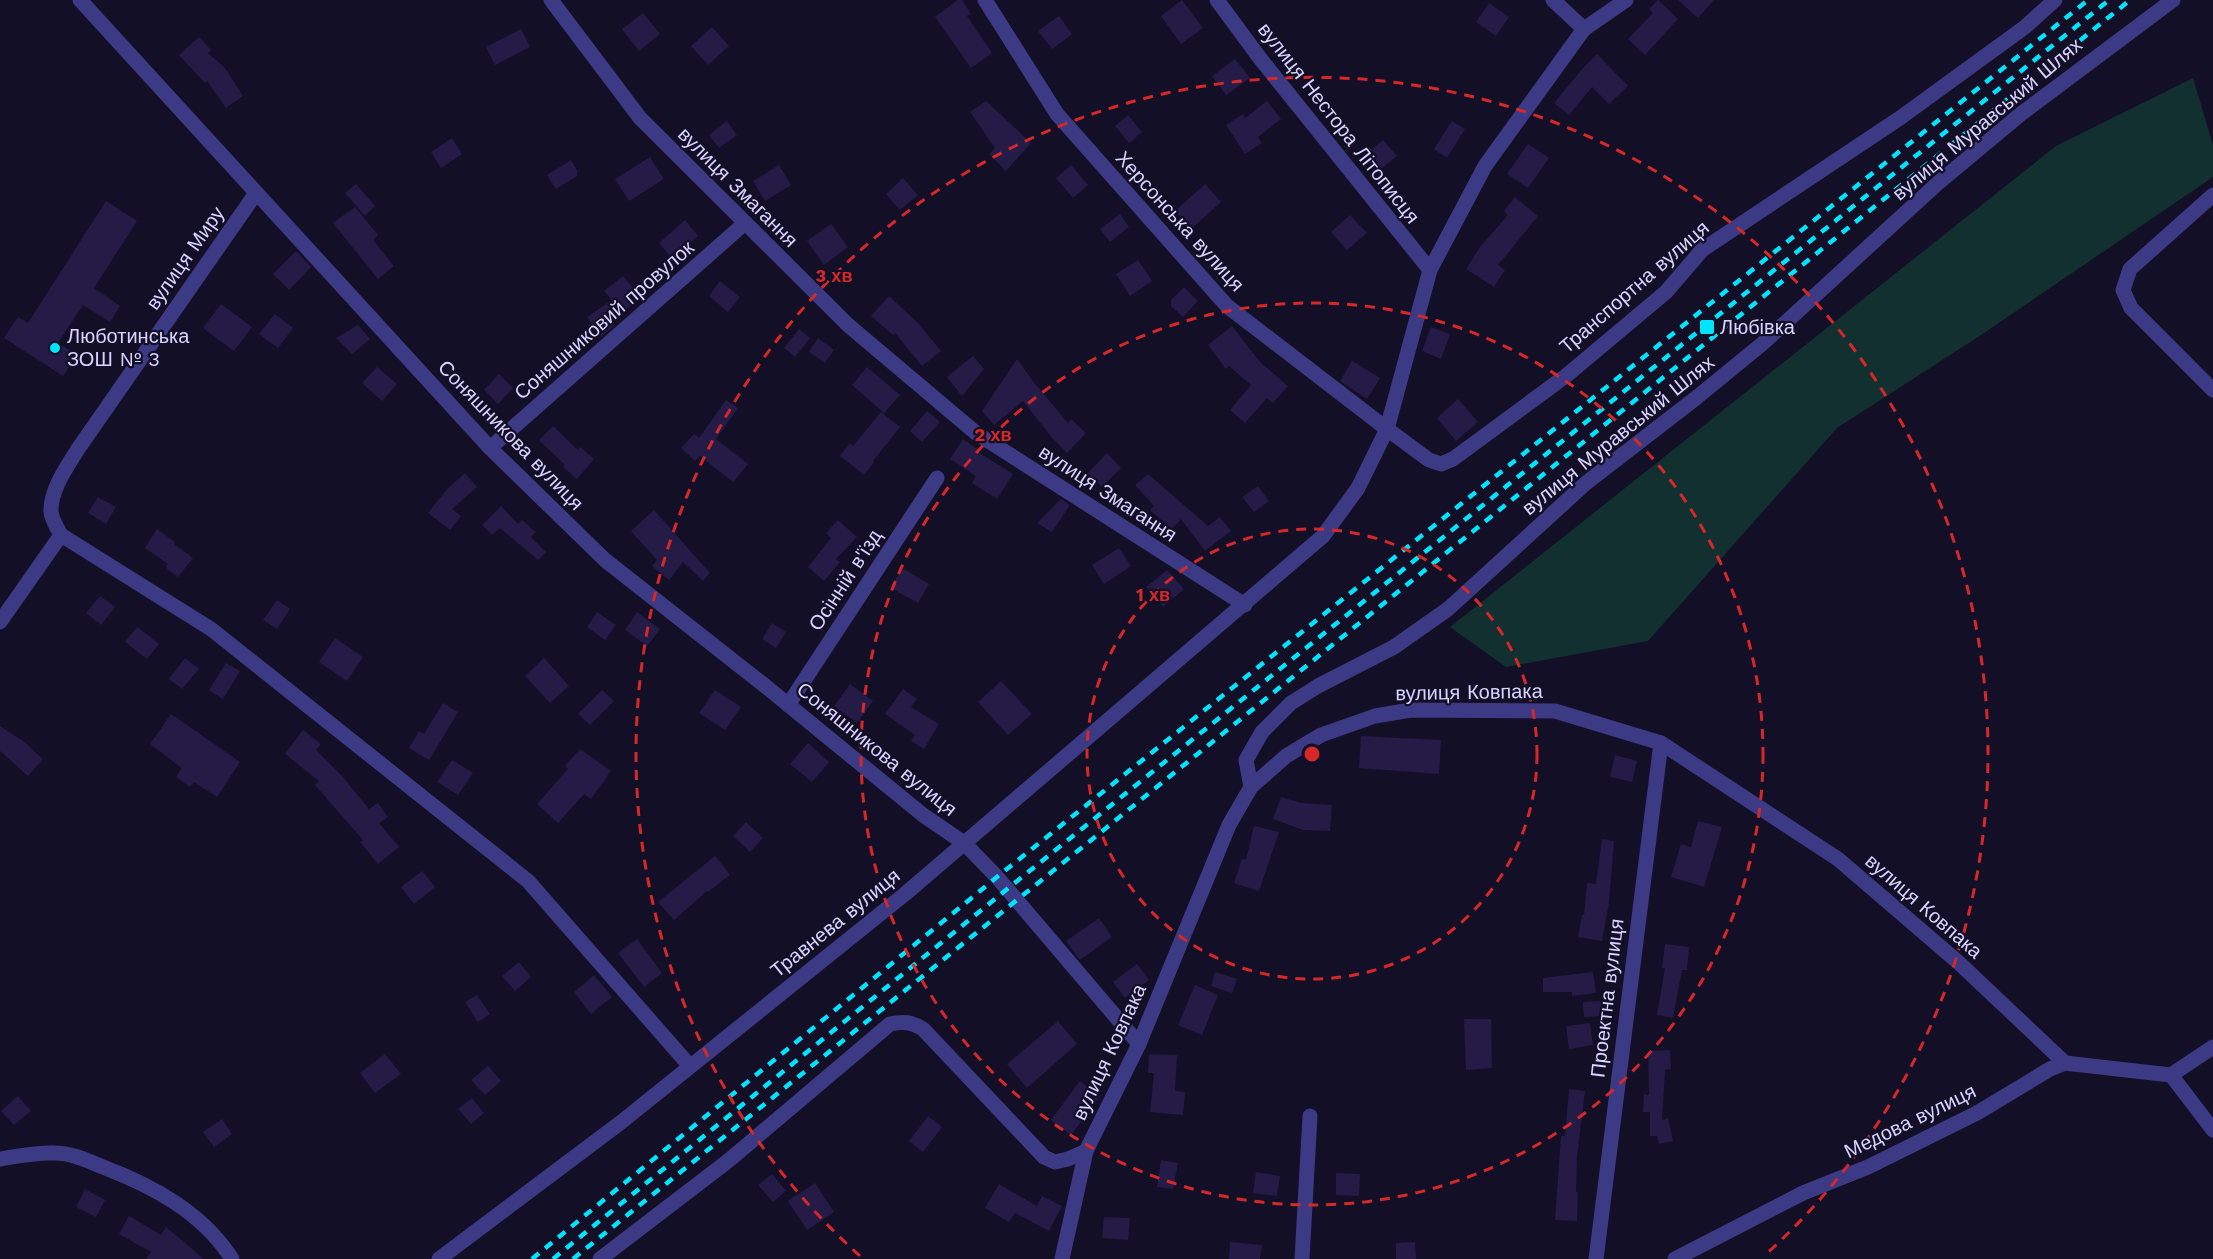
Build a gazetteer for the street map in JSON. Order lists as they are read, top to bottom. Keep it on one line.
{"streets":{"street":["вулиця Муравський Шлях","вулиця Нестора Літописця","вулиця Змагання","Херсонська вулиця","вулиця Миру","Транспортна вулиця","Соняшниковий провулок","Соняшникова вулиця","Осінній в'їзд","вулиця Ковпака","Травнева вулиця","Проектна вулиця","Медова вулиця"]},"crossings":[["вулиця Муравський Шлях","вулиця Ковпака"],["вулиця Нестора Літописця","Травнева вулиця"],["вулиця Змагання","Соняшниковий провулок"],["вулиця Змагання","Травнева вулиця"],["Херсонська вулиця","Транспортна вулиця"],["Херсонська вулиця","Травнева вулиця"],["вулиця Миру","Соняшникова вулиця"],["Транспортна вулиця","Травнева вулиця"],["Соняшниковий провулок","Соняшникова вулиця"],["Соняшникова вулиця","Осінній в'їзд"],["Соняшникова вулиця","вулиця Ковпака"],["Соняшникова вулиця","Травнева вулиця"],["вулиця Ковпака","Проектна вулиця"],["вулиця Ковпака","Медова вулиця"]],"places":{"transit":["Любівка"],"other":["Люботинська ЗОШ № 3"]},"rings":["3 хв","2 хв","1 хв"]}
